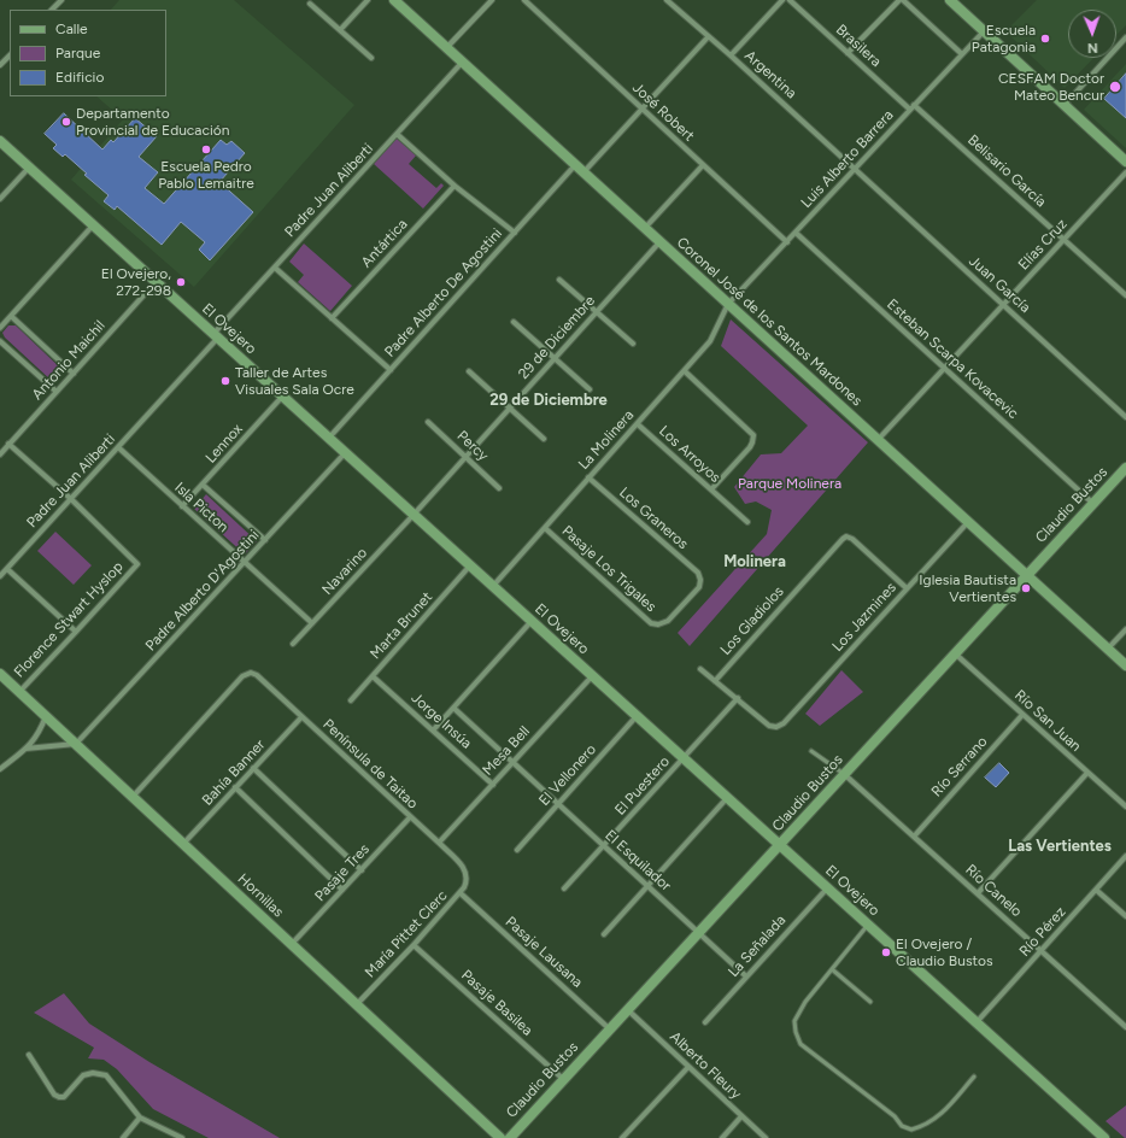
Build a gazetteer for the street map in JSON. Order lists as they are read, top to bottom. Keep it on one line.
{"streets":{"street":["Brasilera","Argentina","José Robert","Luis Alberto Barrera","Belisario García","Padre Juan Aliberti","Antártica","Elías Cruz","Juan García","Padre Alberto De Agostini","Coronel José de los Santos Mardones","El Ovejero","29 de Diciembre","Esteban Scarpa Kovacevic","Antonio Maichil","La Molinera","Lennox","Percy","Los Arroyos","Claudio Bustos","Isla Picton","Los Graneros","Pasaje Los Trigales","Navarino","Padre Alberto D'Agostini","Los Jazmines","Florence Stwart Hyslop","Los Gladiolos","Marta Brunet","Jorge Insúa","Río San Juan","Mesa Bell","Península de Taitao","Río Serrano","Bahía Banner","El Vellonero","El Puestero","El Esquilador","Pasaje Tres","Río Canelo","Hornillas","Río Pérez","María Pittet Clerc","La Señalada","Pasaje Lausana","Pasaje Basilea","Alberto Fleury"]},"crossings":[["Brasilera","Luis Alberto Barrera"],["Argentina","Luis Alberto Barrera"],["Argentina","Juan García"],["José Robert","Luis Alberto Barrera"],["Luis Alberto Barrera","Belisario García"],["Luis Alberto Barrera","Juan García"],["Luis Alberto Barrera","Coronel José de los Santos Mardones"],["Luis Alberto Barrera","Esteban Scarpa Kovacevic"],["Luis Alberto Barrera","La Molinera"],["Belisario García","Elías Cruz"],["Padre Juan Aliberti","Coronel José de los Santos Mardones"],["Padre Juan Aliberti","El Ovejero"],["Padre Juan Aliberti","Isla Picton"],["Padre Juan Aliberti","Florence Stwart Hyslop"],["Elías Cruz","Juan García"],["Elías Cruz","Coronel José de los Santos Mardones"],["Elías Cruz","Esteban Scarpa Kovacevic"],["Padre Alberto De Agostini","Coronel José de los Santos Mardones"],["Padre Alberto De Agostini","El Ovejero"],["Coronel José de los Santos Mardones","29 de Diciembre"],["Coronel José de los Santos Mardones","La Molinera"],["Coronel José de los Santos Mardones","Claudio Bustos"],["Coronel José de los Santos Mardones","Los Jazmines"],["El Ovejero","29 de Diciembre"],["El Ovejero","Antonio Maichil"],["El Ovejero","La Molinera"],["El Ovejero","Lennox"],["El Ovejero","Claudio Bustos"],["El Ovejero","Navarino"],["El Ovejero","Padre Alberto D'Agostini"],["El Ovejero","Marta Brunet"],["El Ovejero","Mesa Bell"],["El Ovejero","El Vellonero"],["El Ovejero","El Puestero"],["El Ovejero","Río Pérez"],["El Ovejero","La Señalada"],["29 de Diciembre","Percy"],["29 de Diciembre","Navarino"],["Esteban Scarpa Kovacevic","Claudio Bustos"],["La Molinera","Los Arroyos"],["La Molinera","Los Graneros"],["La Molinera","Pasaje Los Trigales"],["Lennox","Isla Picton"],["Claudio Bustos","Río San Juan"],["Claudio Bustos","El Esquilador"],["Claudio Bustos","Río Canelo"],["Claudio Bustos","Pasaje Lausana"],["Claudio Bustos","Pasaje Basilea"],["Claudio Bustos","Alberto Fleury"],["Isla Picton","Navarino"],["Isla Picton","Padre Alberto D'Agostini"],["Los Graneros","Pasaje Los Trigales"],["Padre Alberto D'Agostini","Hornillas"],["Los Jazmines","Los Gladiolos"],["Los Jazmines","El Puestero"],["Florence Stwart Hyslop","Hornillas"],["Marta Brunet","Jorge Insúa"],["Jorge Insúa","Mesa Bell"],["Río San Juan","Río Serrano"],["Mesa Bell","Península de Taitao"],["Mesa Bell","El Esquilador"],["Península de Taitao","Bahía Banner"],["Península de Taitao","Pasaje Tres"],["Península de Taitao","Hornillas"],["Península de Taitao","María Pittet Clerc"],["Río Serrano","Río Canelo"],["Bahía Banner","Hornillas"],["El Vellonero","El Esquilador"],["El Puestero","El Esquilador"],["El Esquilador","La Señalada"],["Pasaje Tres","Hornillas"],["Río Canelo","Río Pérez"],["Hornillas","María Pittet Clerc"],["María Pittet Clerc","Pasaje Lausana"],["María Pittet Clerc","Pasaje Basilea"]],"districts":["29 de Diciembre","Molinera","Las Vertientes"],"parks":["Parque Molinera"],"places":["Escuela Patagonia","CESFAM Doctor Mateo Bencur","Departamento Provincial de Educación","Escuela Pedro Pablo Lemaitre","El Ovejero, 272-298","Taller de Artes Visuales Sala Ocre","Iglesia Bautista Vertientes","El Ovejero / Claudio Bustos"],"legend":["Calle","Parque","Edificio"],"north":"bottom"}
